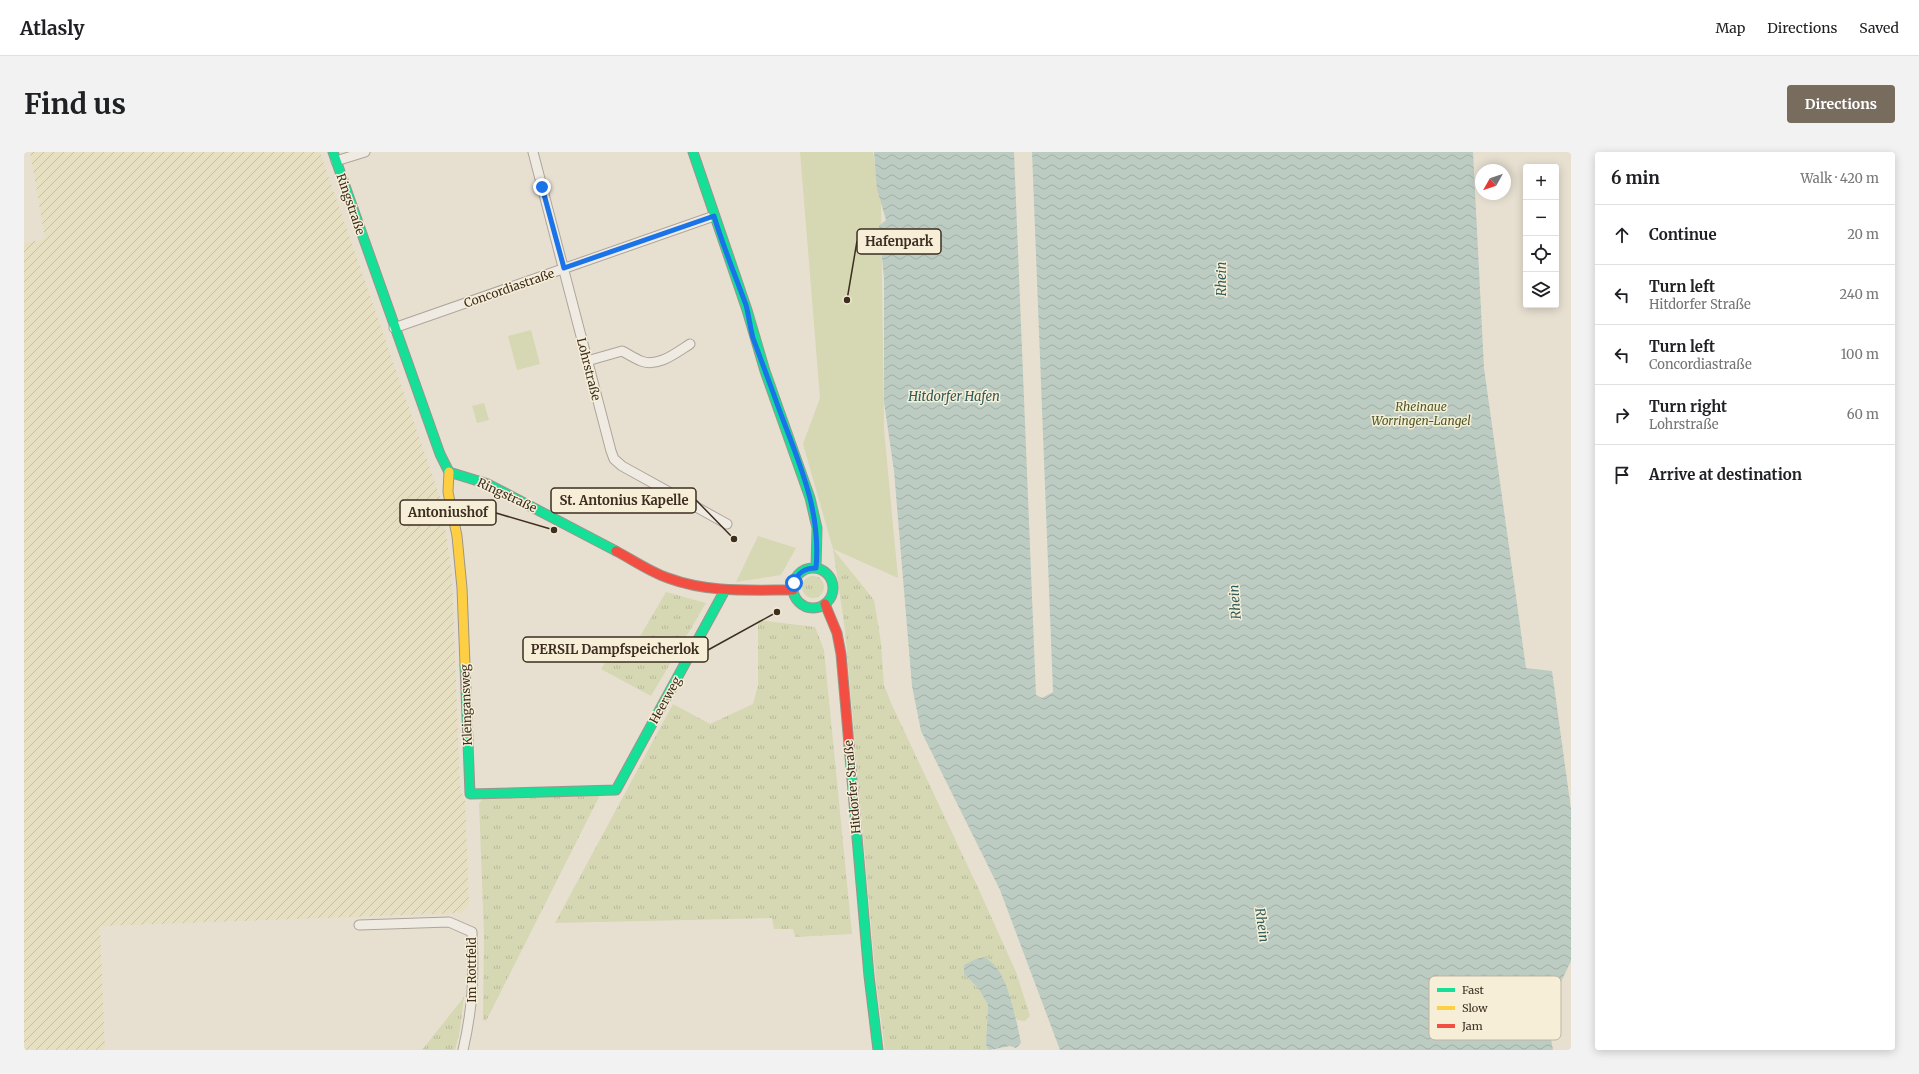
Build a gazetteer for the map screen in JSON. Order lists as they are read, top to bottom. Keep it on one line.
{"streets":{"street":["Ringstraße","Concordiastraße","Lohrstraße","Heerweg","Kleingansweg","Hitdorfer Straße","Im Rottfeld"]},"crossings":[["Ringstraße","Concordiastraße"],["Ringstraße","Heerweg"],["Ringstraße","Kleingansweg"],["Ringstraße","Hitdorfer Straße"],["Concordiastraße","Lohrstraße"],["Heerweg","Kleingansweg"]],"water":["Rhein","Hitdorfer Hafen"],"parks":["Rheinaue Worringen-Langel"],"places":["Hafenpark","Antoniushof","St. Antonius Kapelle","PERSIL Dampfspeicherlok"],"legend":["Fast","Slow","Jam"],"north":"bottom left","page":{"header":"Atlasly","nav":["Map","Directions","Saved"],"buttons":"Directions","title":"Find us","heading":["6 min","Walk · 420 m"],"map_buttons":["+","−"],"list":[["Continue","20 m"],["Turn left","Hitdorfer Straße","240 m"],["Turn left","Concordiastraße","100 m"],["Turn right","Lohrstraße","60 m"],"Arrive at destination"]}}
